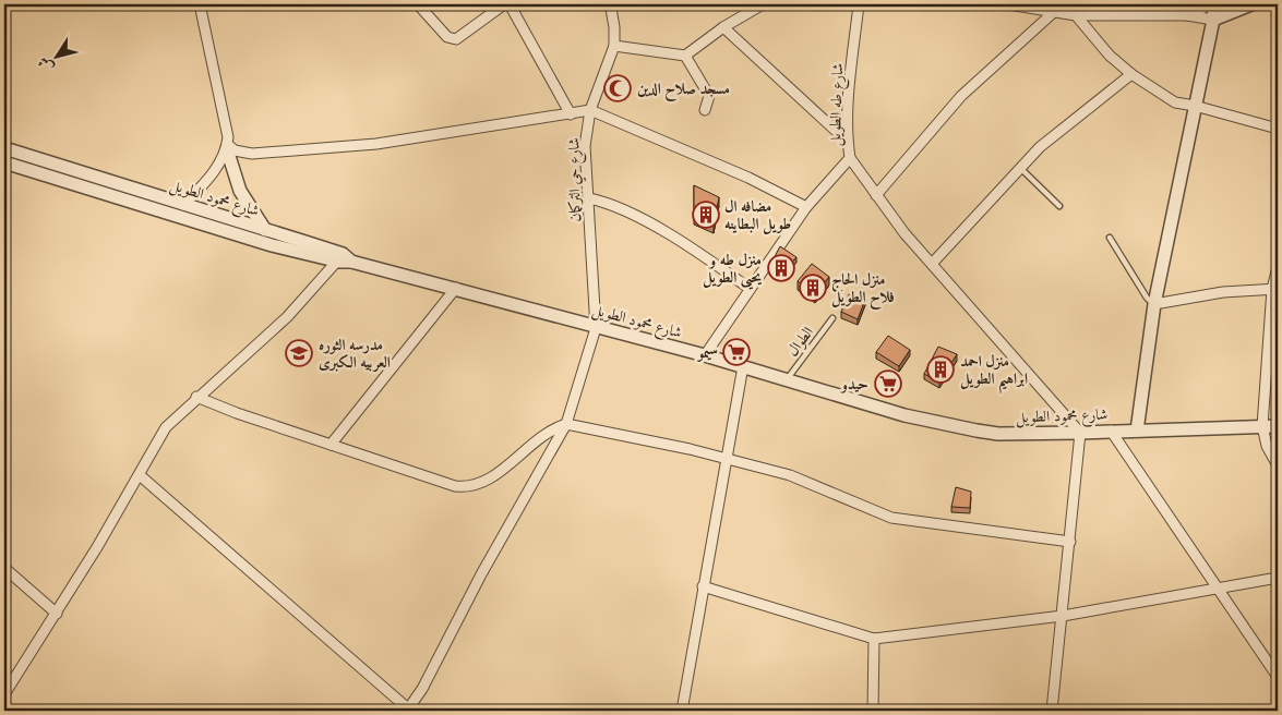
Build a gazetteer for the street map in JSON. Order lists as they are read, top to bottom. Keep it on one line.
{"streets":{"street":["شارع طه الطويل","شارع حي التركمان","شارع محمود الطويل"],"lane":["الطوال"]},"crossings":[["شارع طه الطويل","شارع محمود الطويل"],["شارع حي التركمان","شارع محمود الطويل"],["شارع محمود الطويل","الطوال"]],"places":{"mosque":["مسجد صلاح الدين"],"building":["مضافه ال طويل البطاينه","منزل طه و يحيى الطويل","منزل الحاج فلاح الطويل","منزل احمد ابراهيم الطويل"],"supermarket":["سيمو","حيدو"],"school or university":["مدرسه الثوره العربيه الكبرى"]},"north":"bottom left"}
